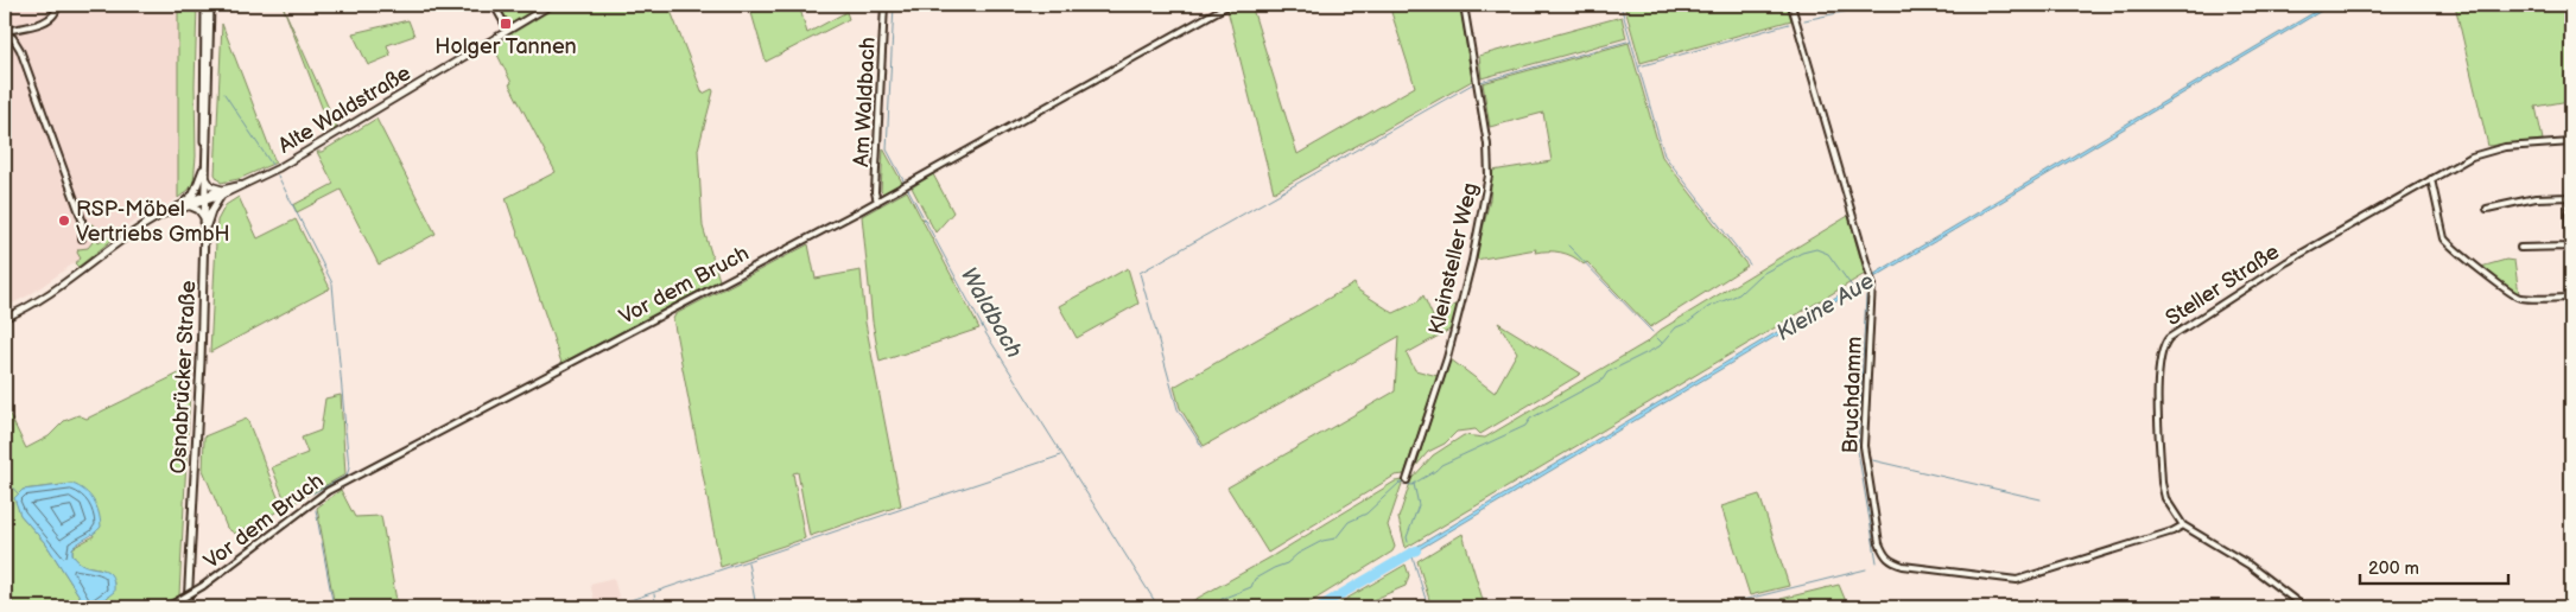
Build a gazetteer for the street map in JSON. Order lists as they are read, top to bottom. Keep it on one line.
{"streets":{"main road":["Osnabrücker Straße"],"street":["Am Waldbach","Alte Waldstraße","Kleinsteller Weg","Vor dem Bruch","Steller Straße","Bruchdamm"]},"crossings":[["Am Waldbach","Vor dem Bruch"],["Alte Waldstraße","Osnabrücker Straße"],["Steller Straße","Bruchdamm"]],"water":["Kleine Aue","Waldbach"],"places":{"transit":["Holger Tannen"],"other":["RSP-Möbel Vertriebs GmbH"]},"scale_bar":"200 m"}
